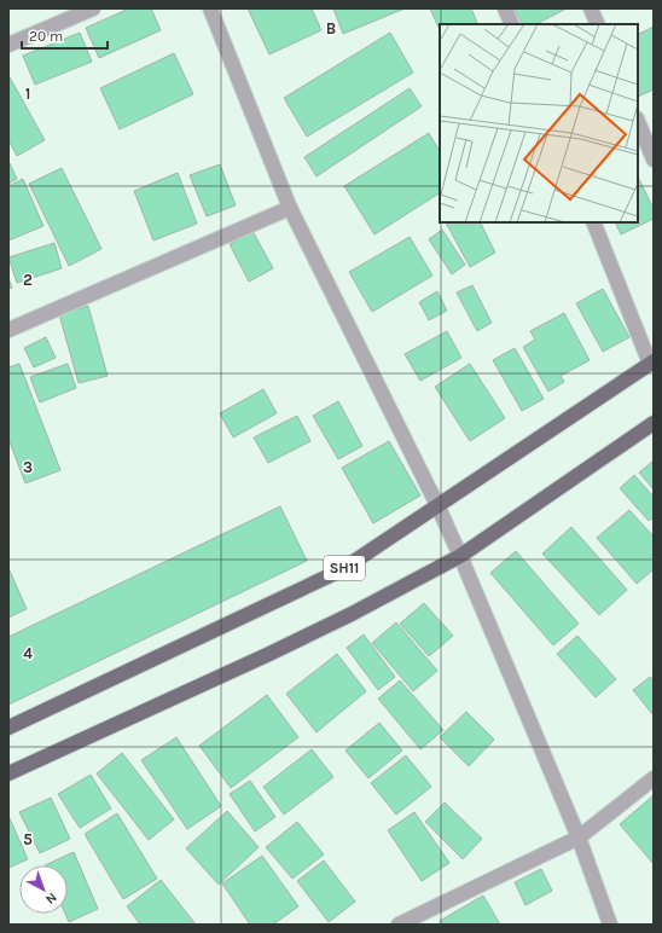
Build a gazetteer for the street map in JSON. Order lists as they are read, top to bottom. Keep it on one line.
{"streets":{"main road":["SH11"]},"scale_bar":"20 m","north":"bottom right","grid":{"columns":["B"],"rows":["1","2","3","4","5"]}}
